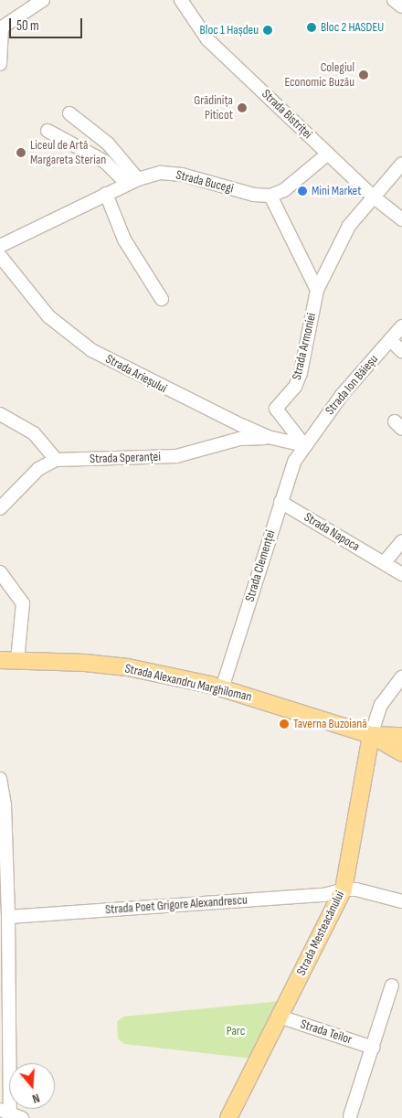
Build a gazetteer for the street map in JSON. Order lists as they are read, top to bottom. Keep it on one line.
{"streets":{"main road":["Strada Alexandru Marghiloman","Strada Mesteacănului"],"street":["Strada Bistriței","Strada Bucegi","Strada Armoniei","Strada Arieșului","Strada Ion Băieșu","Strada Speranței","Strada Napoca","Strada Clemenței","Strada Poet Grigore Alexandrescu","Strada Teilor"]},"crossings":[["Strada Bistriței","Strada Armoniei"],["Strada Armoniei","Strada Arieșului"],["Strada Armoniei","Strada Ion Băieșu"],["Strada Armoniei","Strada Clemenței"],["Strada Arieșului","Strada Ion Băieșu"],["Strada Arieșului","Strada Speranței"],["Strada Arieșului","Strada Clemenței"],["Strada Ion Băieșu","Strada Clemenței"],["Strada Napoca","Strada Clemenței"],["Strada Clemenței","Strada Alexandru Marghiloman"],["Strada Alexandru Marghiloman","Strada Mesteacănului"],["Strada Poet Grigore Alexandrescu","Strada Mesteacănului"],["Strada Mesteacănului","Strada Teilor"]],"parks":["Parc"],"places":["Bloc 2 HASDEU","Bloc 1 Hașdeu","Colegiul Economic Buzău","Grădinița Piticot","Liceul de Artă Margareta Sterian","Mini Market","Taverna Buzoiană"],"scale_bar":"50 m","north":"bottom"}
